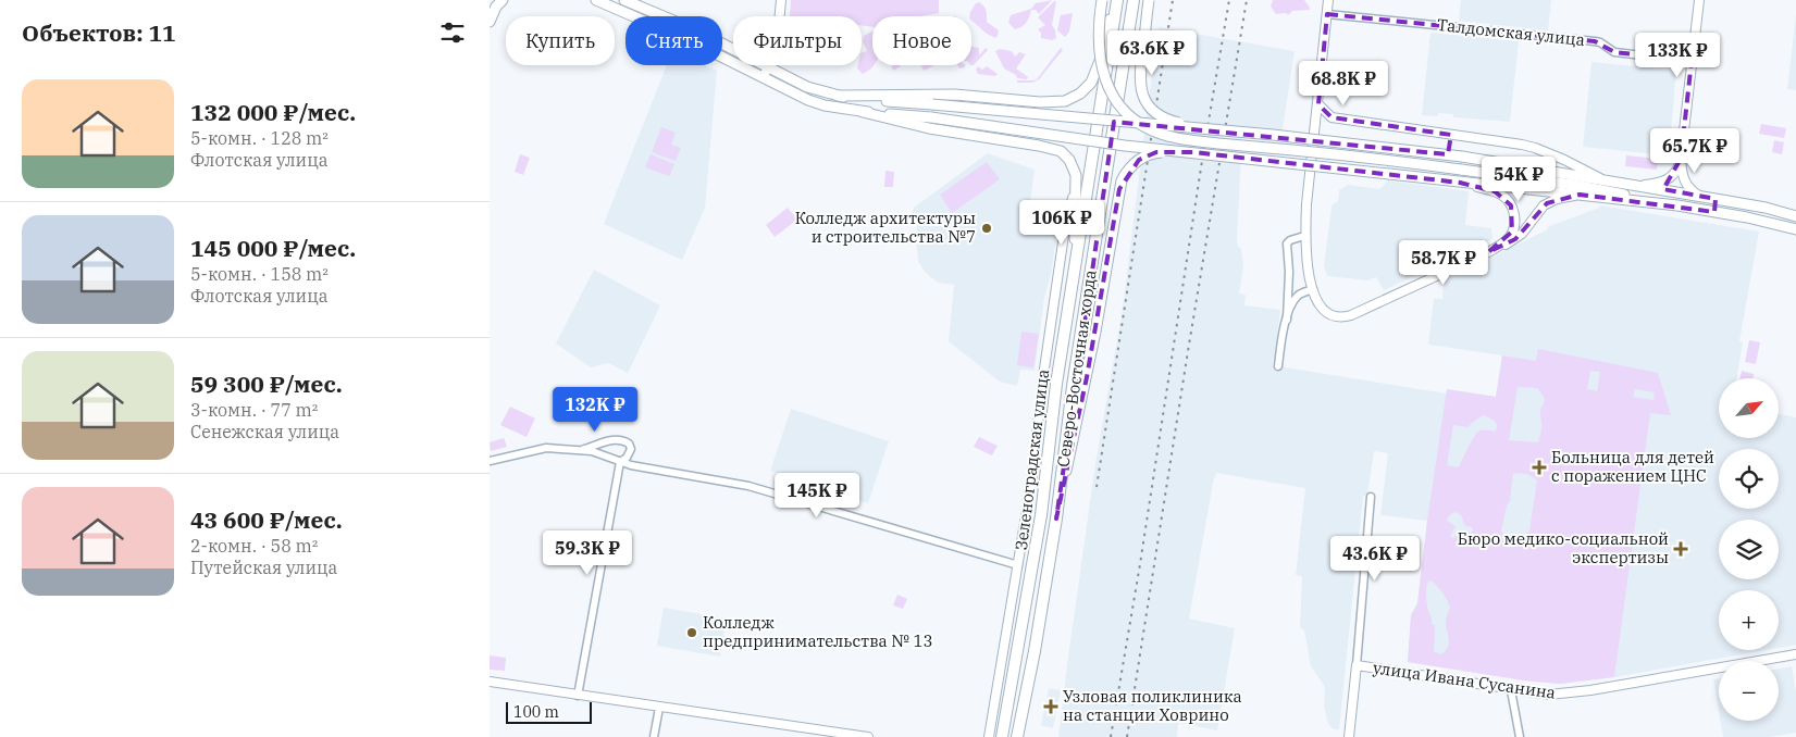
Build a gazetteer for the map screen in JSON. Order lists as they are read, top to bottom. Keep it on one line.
{"streets":{"main road":["Северо-Восточная хорда"],"street":["Талдомская улица","Зеленоградская улица","улица Ивана Сусанина"]},"places":{"other":["Колледж архитектуры и строительства №7","Колледж предпринимательства № 13"],"health":["Больница для детей с поражением ЦНС","Бюро медико-социальной экспертизы","Узловая поликлиника на станции Ховрино"]},"scale_bar":"100 m","north":"top right","page":{"heading":"Объектов: 11","chip":["Купить","Снять","Фильтры","Новое"],"price":["63.6K ₽","133K ₽","68.8K ₽","65.7K ₽","54K ₽","106K ₽","58.7K ₽","132K ₽","145K ₽","59.3K ₽","43.6K ₽"],"list":[{"name":"132 000 ₽/мес.","note":"5-комн. · 128 m² · Флотская улица"},{"name":"145 000 ₽/мес.","note":"5-комн. · 158 m² · Флотская улица"},{"name":"59 300 ₽/мес.","note":"3-комн. · 77 m² · Сенежская улица"},{"name":"43 600 ₽/мес.","note":"2-комн. · 58 m² · Путейская улица"}],"map_buttons":["+","−"],"scale":"100 m"}}
